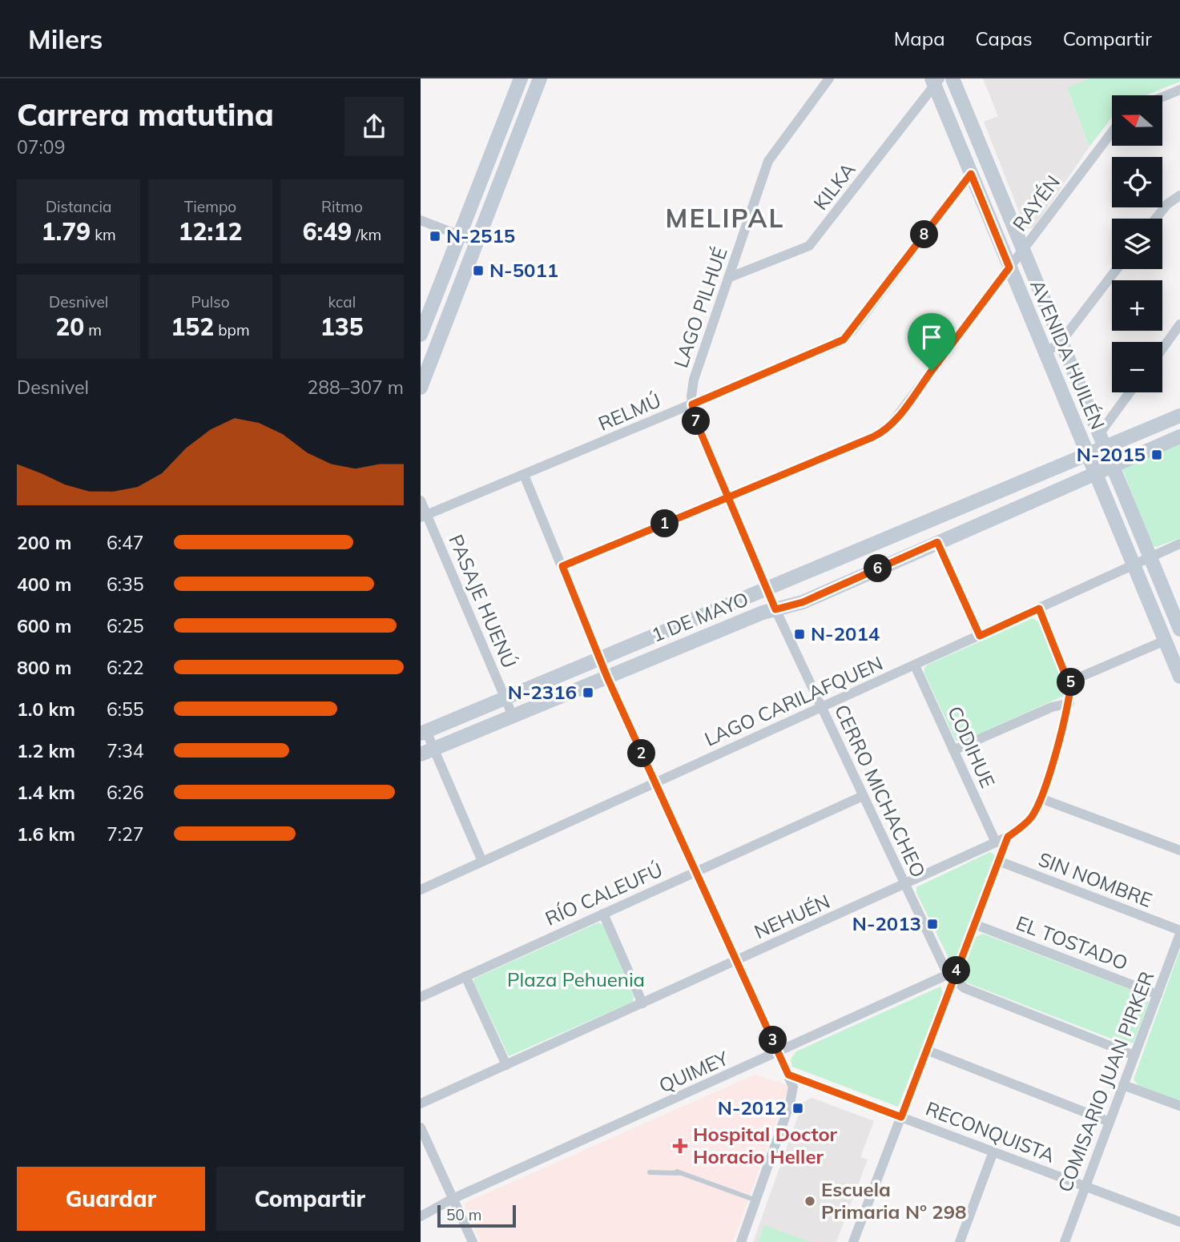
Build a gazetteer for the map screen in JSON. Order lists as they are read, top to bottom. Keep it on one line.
{"streets":{"main road":["AVENIDA HUILÉN","1 DE MAYO"],"street":["KILKA","RAYÉN","LAGO PILHUÉ","RELMÚ","PASAJE HUENÚ","LAGO CARILAFQUEN","CODIHUE","CERRO MICHACHEO","SIN NOMBRE","RÍO CALEUFÚ","NEHUÉN","EL TOSTADO","QUIMEY","COMISARIO JUAN PIRKER","RECONQUISTA"]},"crossings":[["KILKA","LAGO PILHUÉ"],["KILKA","AVENIDA HUILÉN"],["RAYÉN","AVENIDA HUILÉN"],["RAYÉN","CERRO MICHACHEO"],["LAGO PILHUÉ","RELMÚ"],["LAGO PILHUÉ","CERRO MICHACHEO"],["AVENIDA HUILÉN","RELMÚ"],["AVENIDA HUILÉN","1 DE MAYO"],["AVENIDA HUILÉN","LAGO CARILAFQUEN"],["RELMÚ","PASAJE HUENÚ"],["RELMÚ","CERRO MICHACHEO"],["PASAJE HUENÚ","1 DE MAYO"],["1 DE MAYO","CERRO MICHACHEO"],["LAGO CARILAFQUEN","CODIHUE"],["LAGO CARILAFQUEN","CERRO MICHACHEO"],["CODIHUE","NEHUÉN"],["CERRO MICHACHEO","RÍO CALEUFÚ"],["CERRO MICHACHEO","NEHUÉN"],["CERRO MICHACHEO","QUIMEY"],["SIN NOMBRE","COMISARIO JUAN PIRKER"],["EL TOSTADO","COMISARIO JUAN PIRKER"],["COMISARIO JUAN PIRKER","RECONQUISTA"]],"districts":["MELIPAL"],"parks":["Plaza Pehuenia"],"places":{"transit":["N-2515","N-5011","N-2015","N-2014","N-2316","N-2013","N-2012"],"health":["Hospital Doctor Horacio Heller"],"other":["Escuela Primaria Nº 298"]},"scale_bar":"50 m","north":"left","page":{"header":"Milers","nav":["Mapa","Capas","Compartir"],"heading":["Carrera matutina","07:09"],"map_buttons":["+","−"],"stats":[["Distancia","1.79 km"],["Tiempo","12:12"],["Ritmo","6:49 /km"],["Desnivel","20 m"],["Pulso","152 bpm"],["kcal","135"]],"pins":["8","7","1","6","5","2","4","3"],"chart":["Desnivel","288–307 m"],"list":[{"name":"200 m","note":"6:47"},{"name":"400 m","note":"6:35"},{"name":"600 m","note":"6:25"},{"name":"800 m","note":"6:22"},{"name":"1.0 km","note":"6:55"},{"name":"1.2 km","note":"7:34"},{"name":"1.4 km","note":"6:26"},{"name":"1.6 km","note":"7:27"}],"buttons":["Guardar","Compartir"],"scale":"50 m"}}
